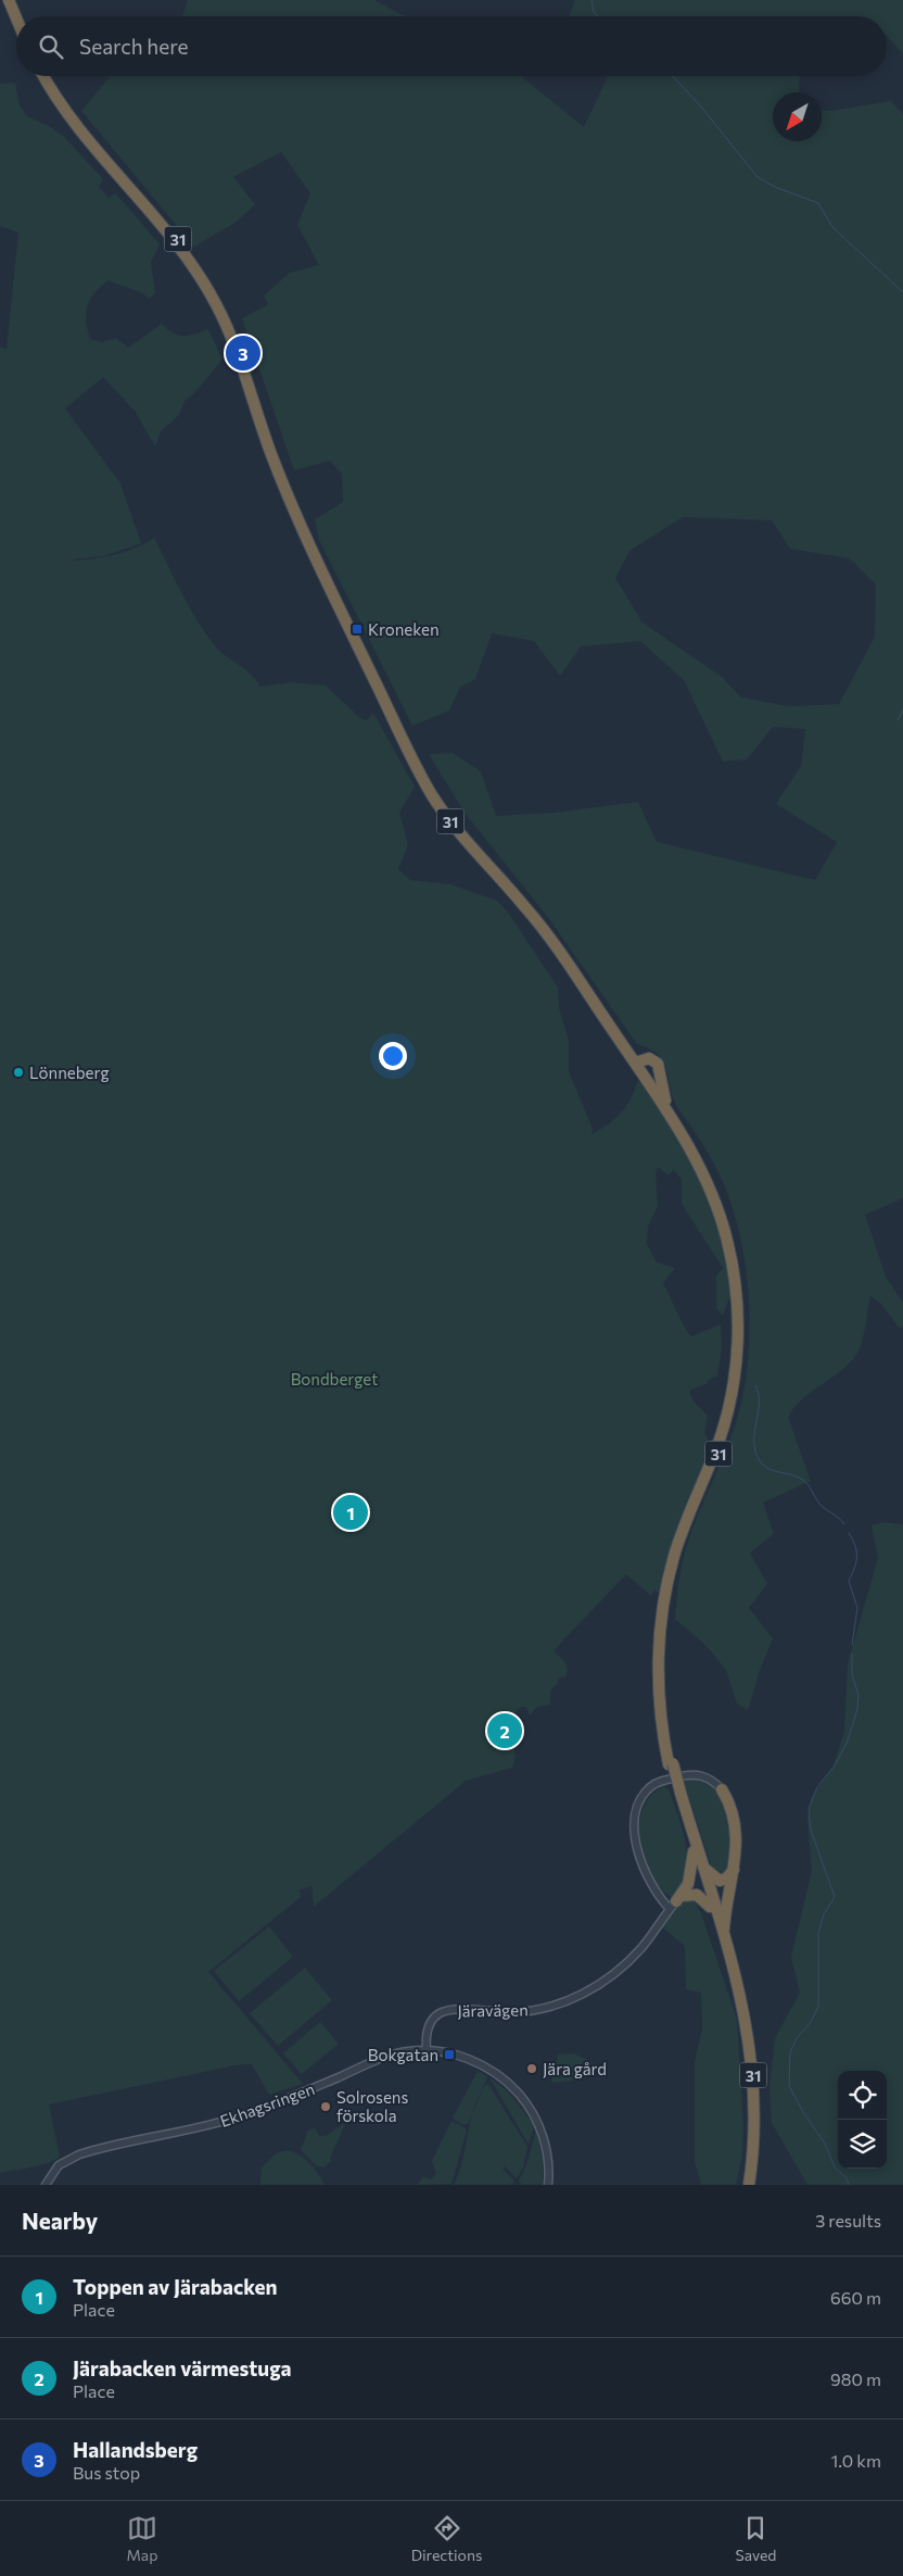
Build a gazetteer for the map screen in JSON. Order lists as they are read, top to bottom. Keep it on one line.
{"streets":{"highway":["31"],"street":["Järavägen","Ekhagsringen"]},"crossings":[["Järavägen","Ekhagsringen"]],"parks":["Bondberget"],"places":{"transit":["Kroneken","Bokgatan"],"other":["Lönneberg","Jära gård","Solrosens förskola"]},"north":"bottom left","page":{"search":"Search here","pins":["3","1","2"],"heading":["Nearby","3 results"],"list":[{"mark":"1","name":"Toppen av Järabacken","note":"Place","value":"660 m"},{"mark":"2","name":"Järabacken värmestuga","note":"Place","value":"980 m"},{"mark":"3","name":"Hallandsberg","note":"Bus stop","value":"1.0 km"}],"nav":["Map","Directions","Saved"]}}
